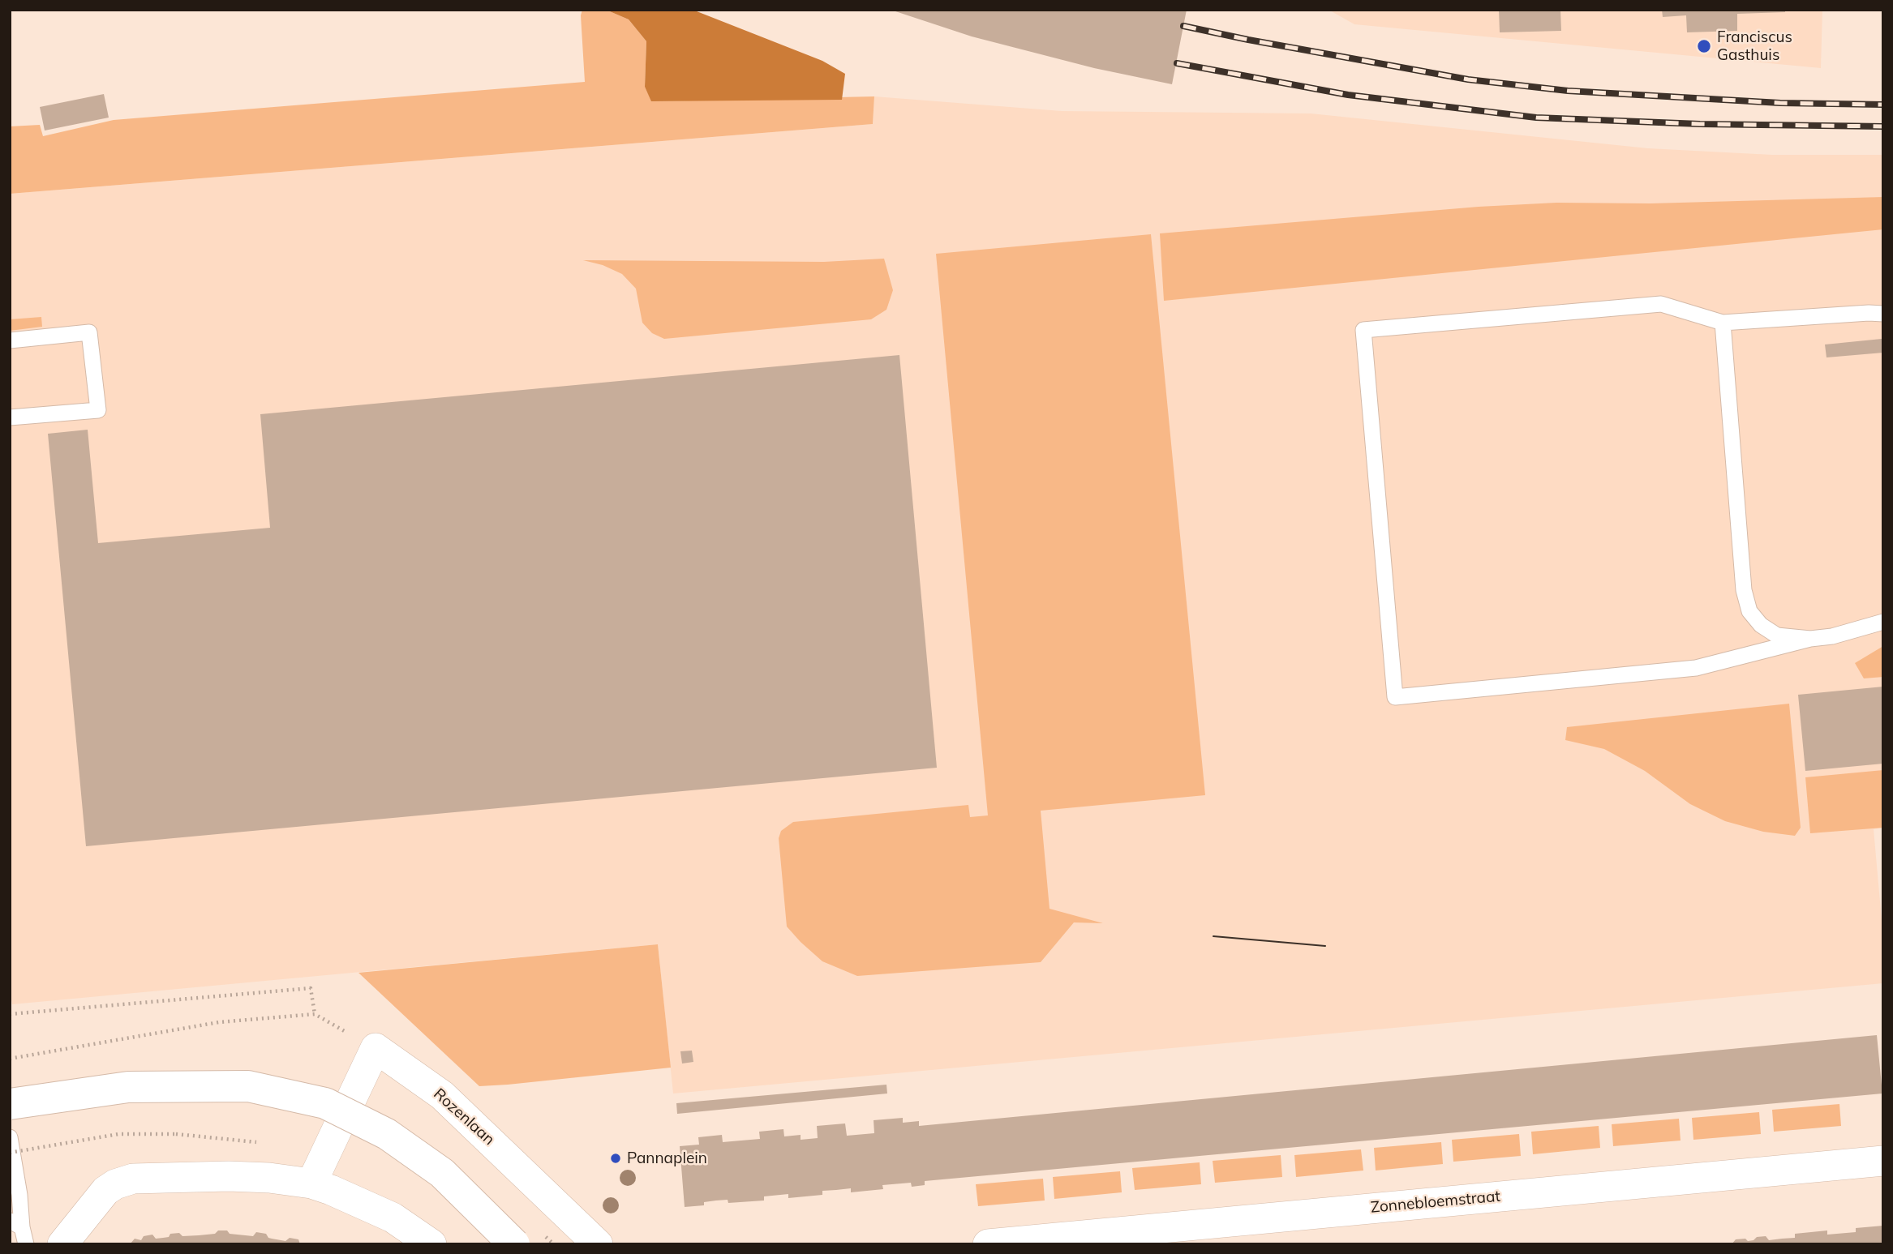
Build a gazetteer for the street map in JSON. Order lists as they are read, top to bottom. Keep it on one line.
{"streets":{"street":["Rozenlaan","Zonnebloemstraat"]},"places":["Franciscus Gasthuis","Pannaplein"]}
